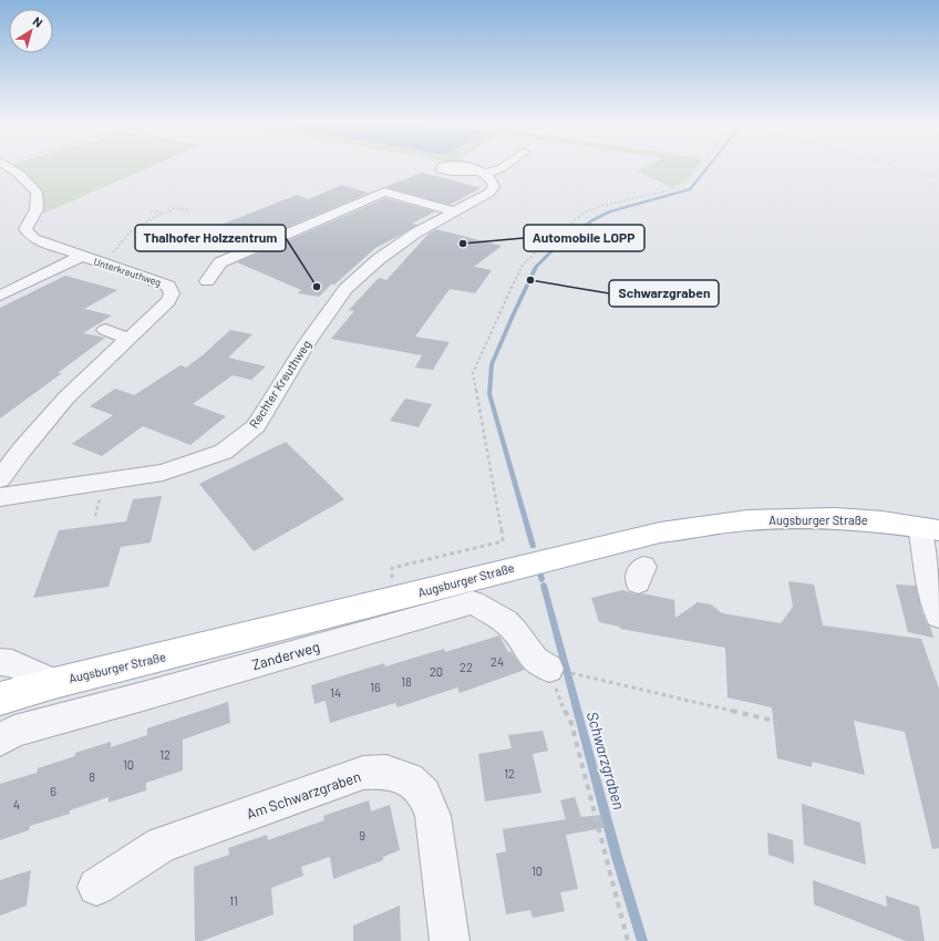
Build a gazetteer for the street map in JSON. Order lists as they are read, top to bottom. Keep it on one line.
{"streets":{"main road":["Augsburger Straße"],"street":["Unterkreuthweg","Rechter Kreuthweg","Zanderweg","Am Schwarzgraben"]},"water":["Schwarzgraben"],"places":["Automobile LOPP","Schwarzgraben","Thalhofer Holzzentrum"],"house_numbers":["24","22","20","18","16","14","12","10","12","8","6","4","9","10","11"],"north":"top right"}
